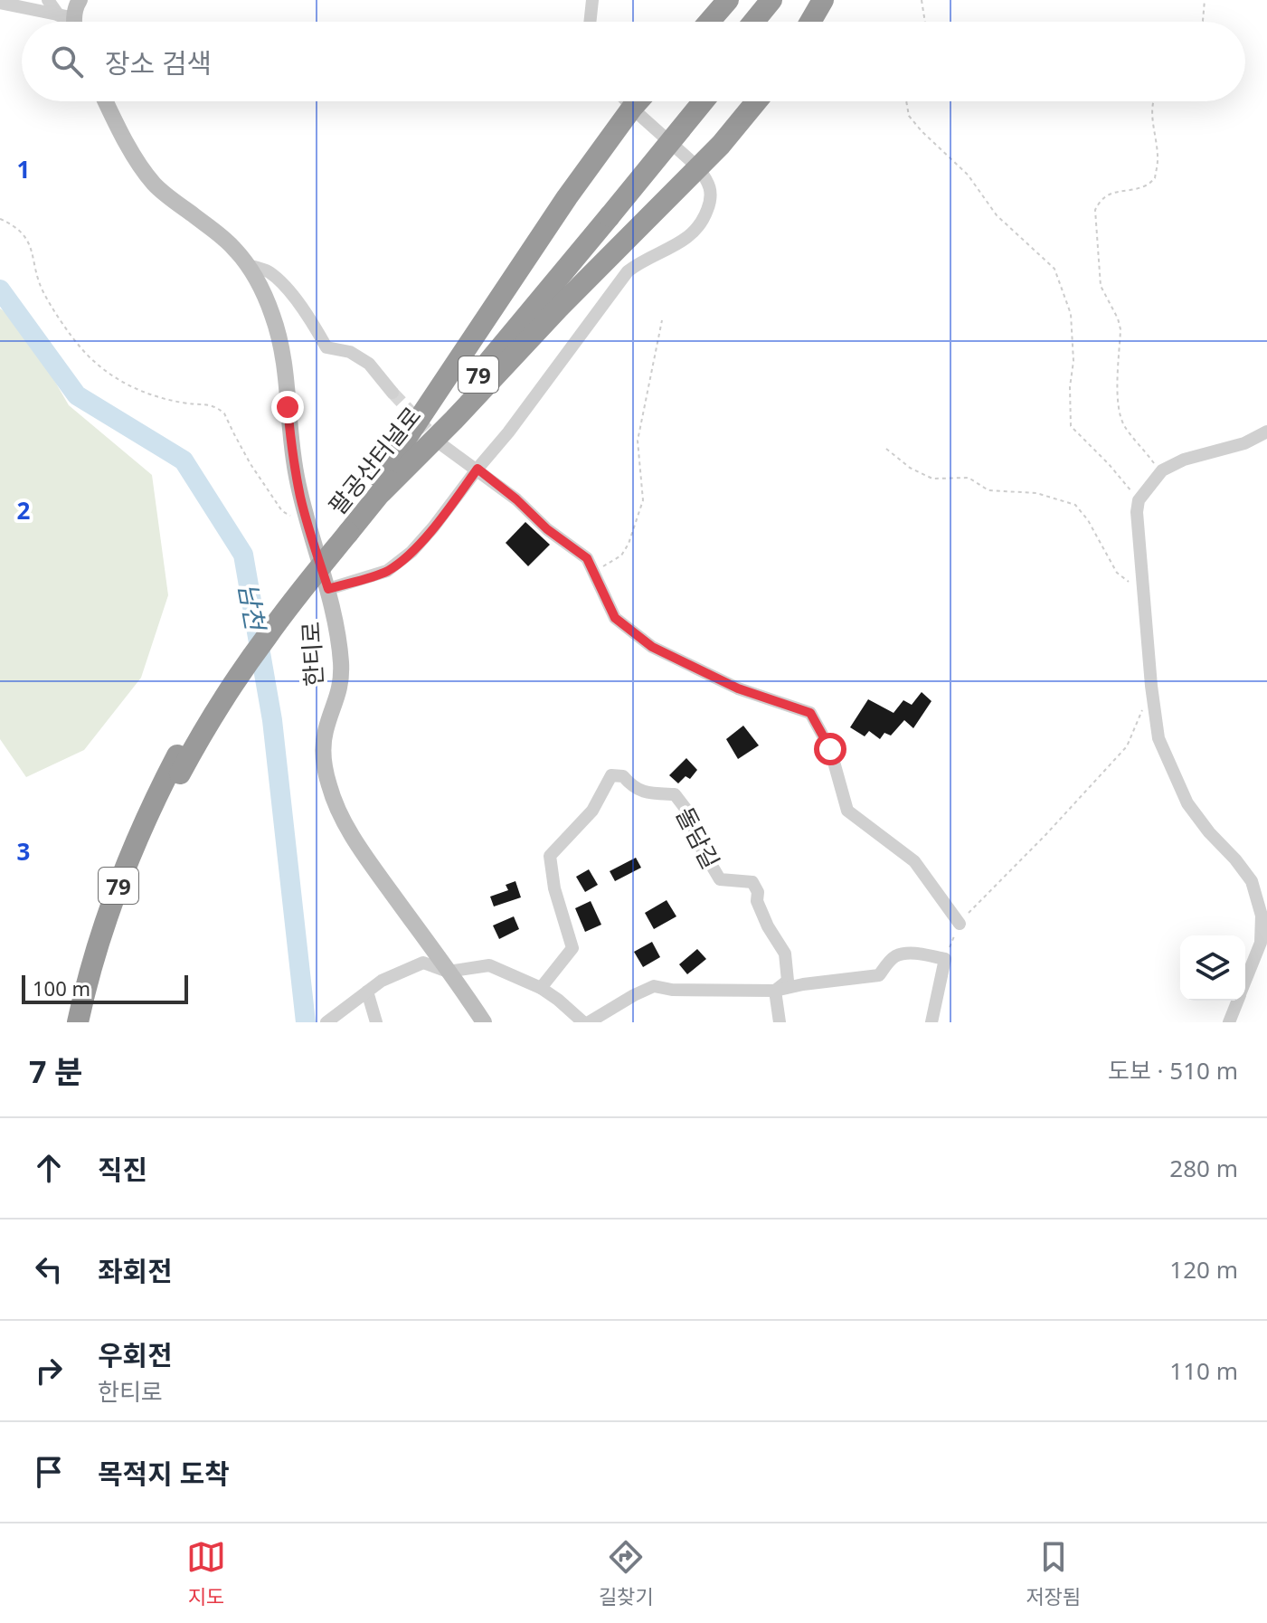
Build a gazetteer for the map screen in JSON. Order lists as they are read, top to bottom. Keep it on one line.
{"streets":{"highway":["79","팔공산터널로"],"street":["한티로","돌담길"]},"water":["남천"],"scale_bar":"100 m","page":{"search":"장소 검색","scale":"100 m","heading":["7 분","도보 · 510 m"],"list":[["직진","280 m"],["좌회전","120 m"],["우회전","한티로","110 m"],"목적지 도착"],"nav":["지도","길찾기","저장됨"]},"grid":{"rows":["1","2","3"]}}
